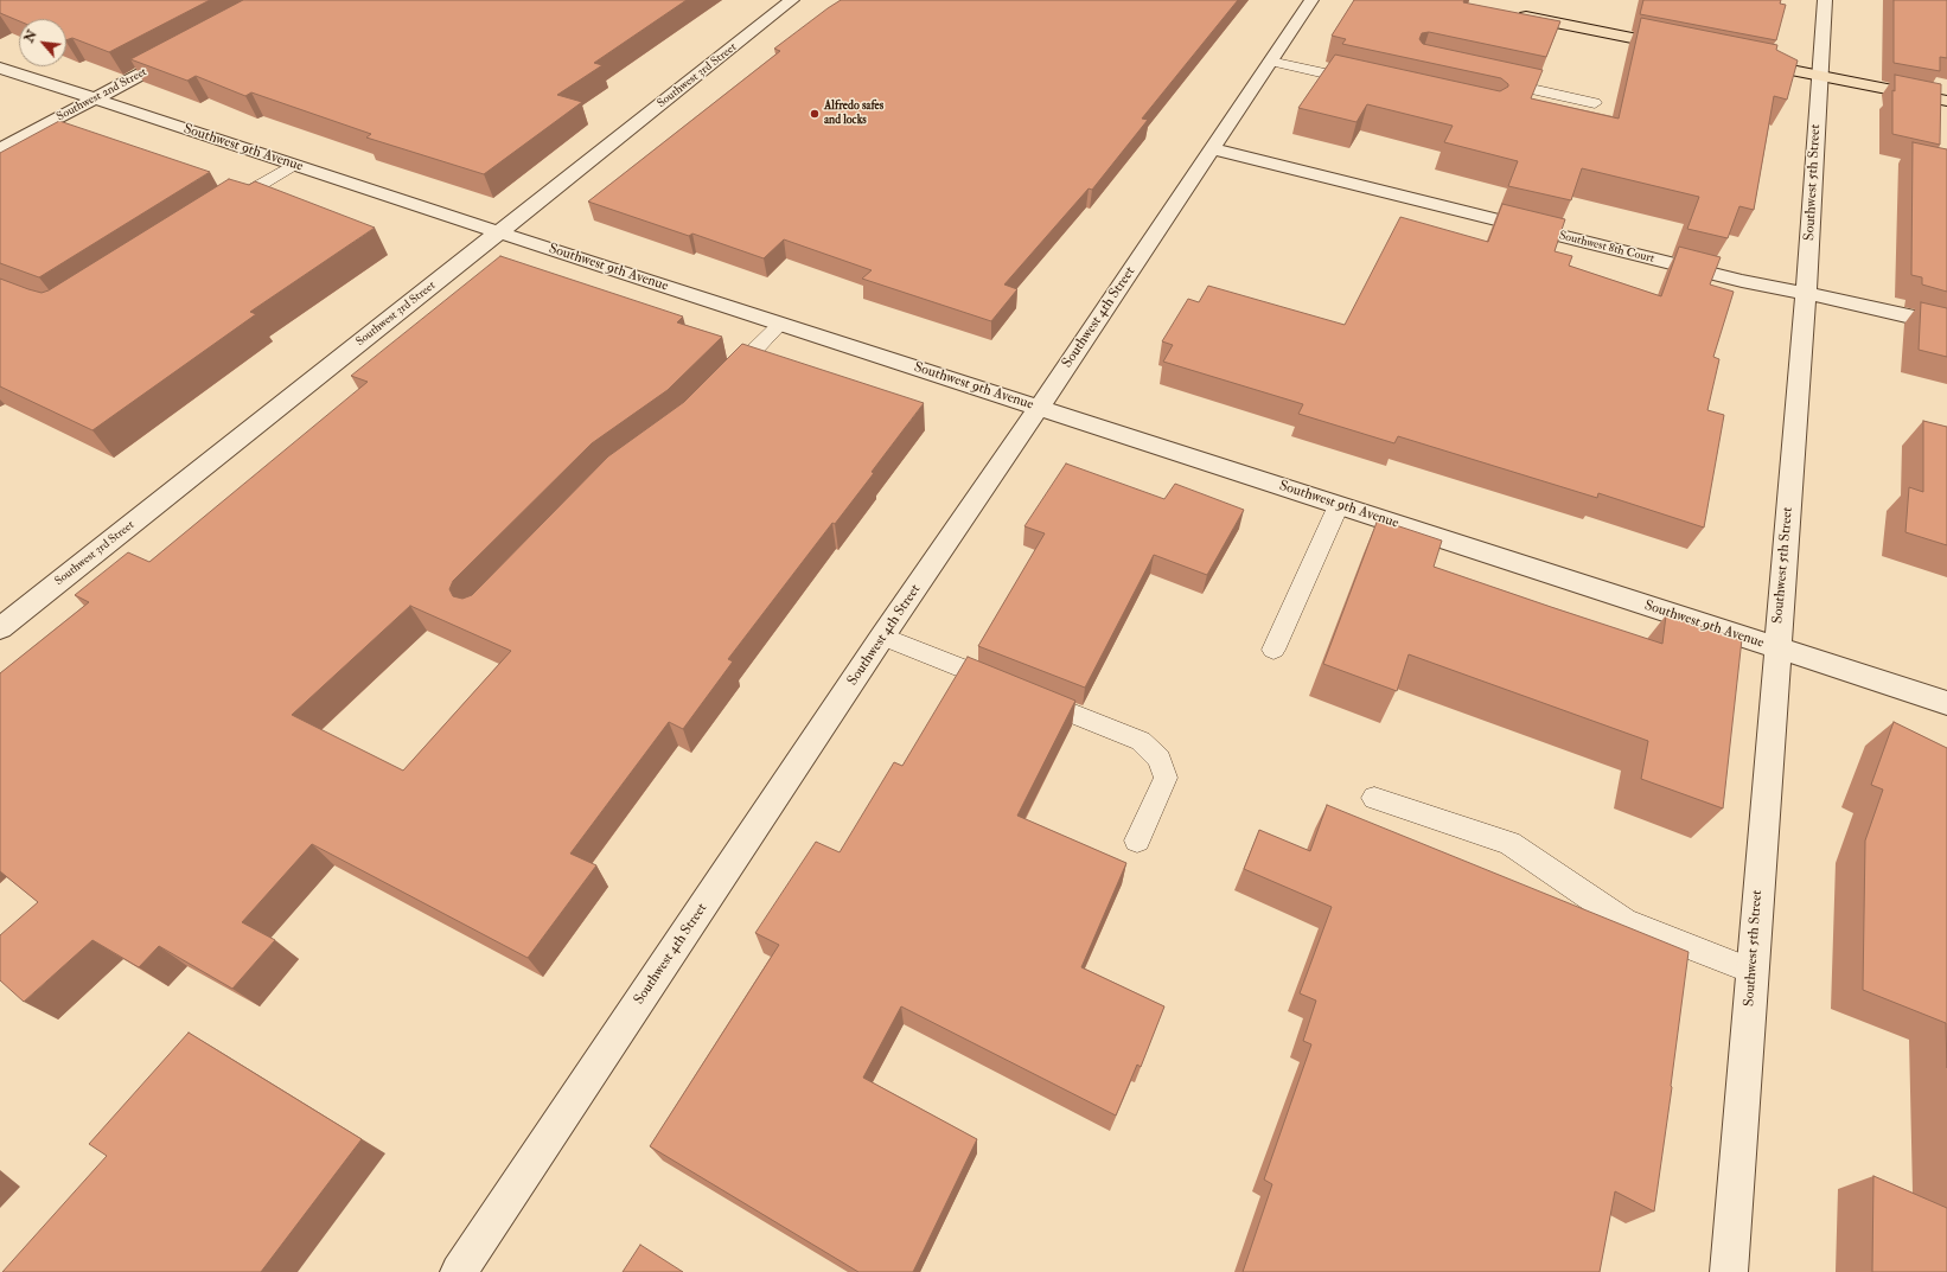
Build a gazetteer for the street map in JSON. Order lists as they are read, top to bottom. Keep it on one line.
{"streets":{"street":["Southwest 3rd Street","Southwest 2nd Street","Southwest 9th Avenue","Southwest 5th Street","Southwest 8th Court","Southwest 4th Street"]},"crossings":[["Southwest 3rd Street","Southwest 9th Avenue"],["Southwest 2nd Street","Southwest 9th Avenue"],["Southwest 9th Avenue","Southwest 5th Street"],["Southwest 9th Avenue","Southwest 4th Street"],["Southwest 5th Street","Southwest 8th Court"],["Southwest 8th Court","Southwest 4th Street"]],"places":["Alfredo safes and locks"],"north":"top left"}
